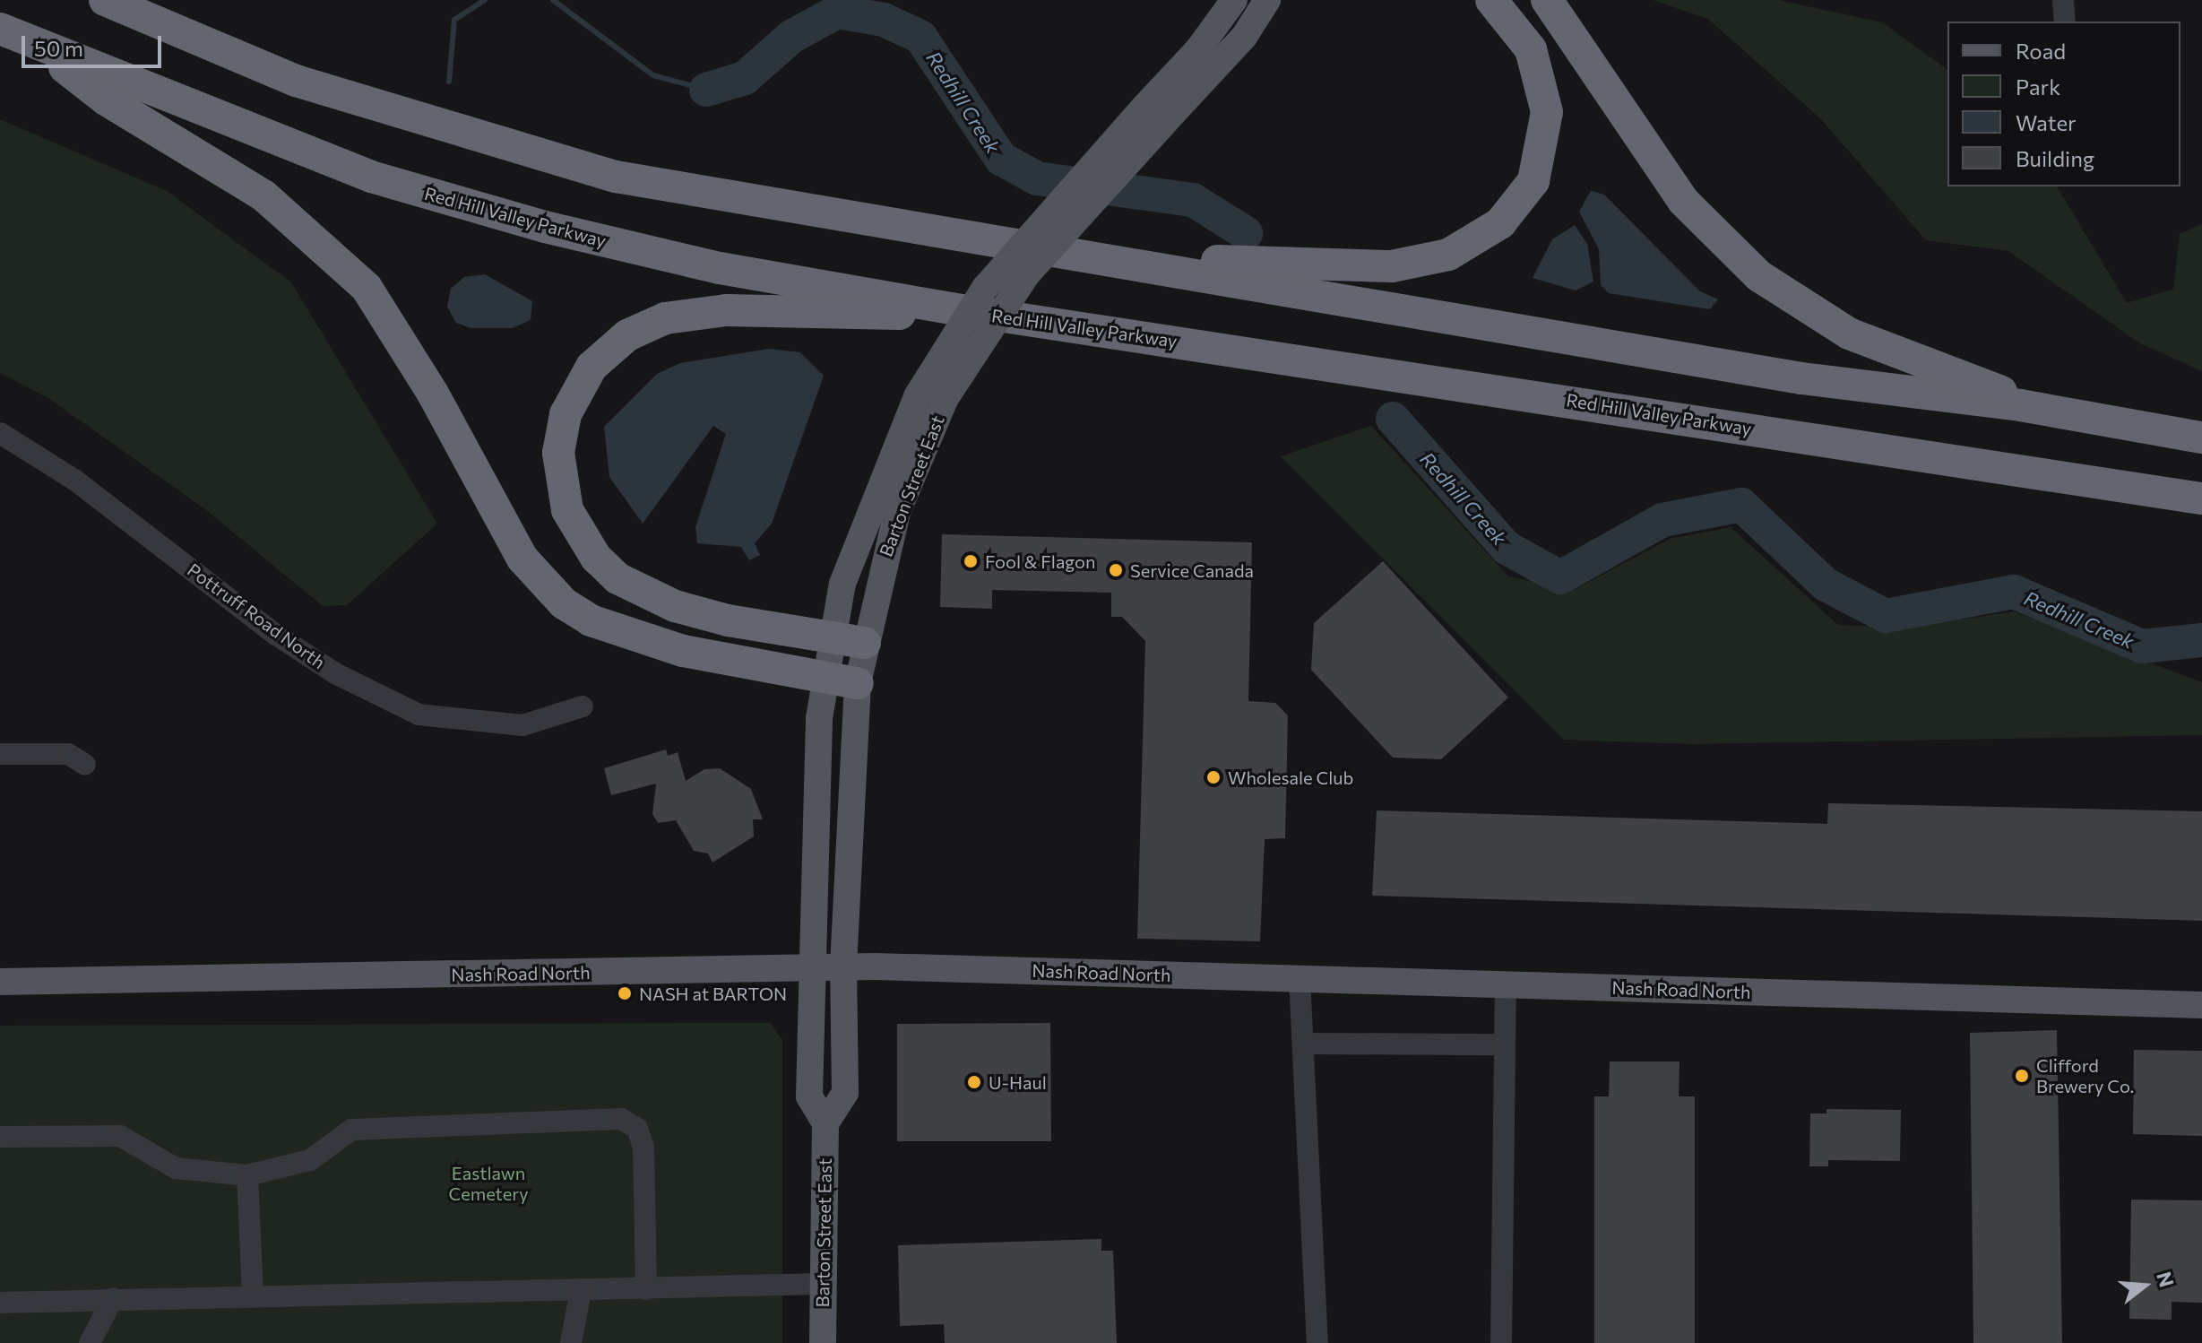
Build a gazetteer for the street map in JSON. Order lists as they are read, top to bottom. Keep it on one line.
{"streets":{"highway":["Red Hill Valley Parkway"],"main road":["Barton Street East","Nash Road North"],"street":["Pottruff Road North"]},"crossings":[["Barton Street East","Nash Road North"]],"water":["Redhill Creek"],"parks":["Eastlawn Cemetery"],"places":["Fool & Flagon","Service Canada","Wholesale Club","NASH at BARTON","Clifford Brewery Co.","U-Haul"],"legend":["Road","Park","Water","Building"],"scale_bar":"50 m","north":"right"}
